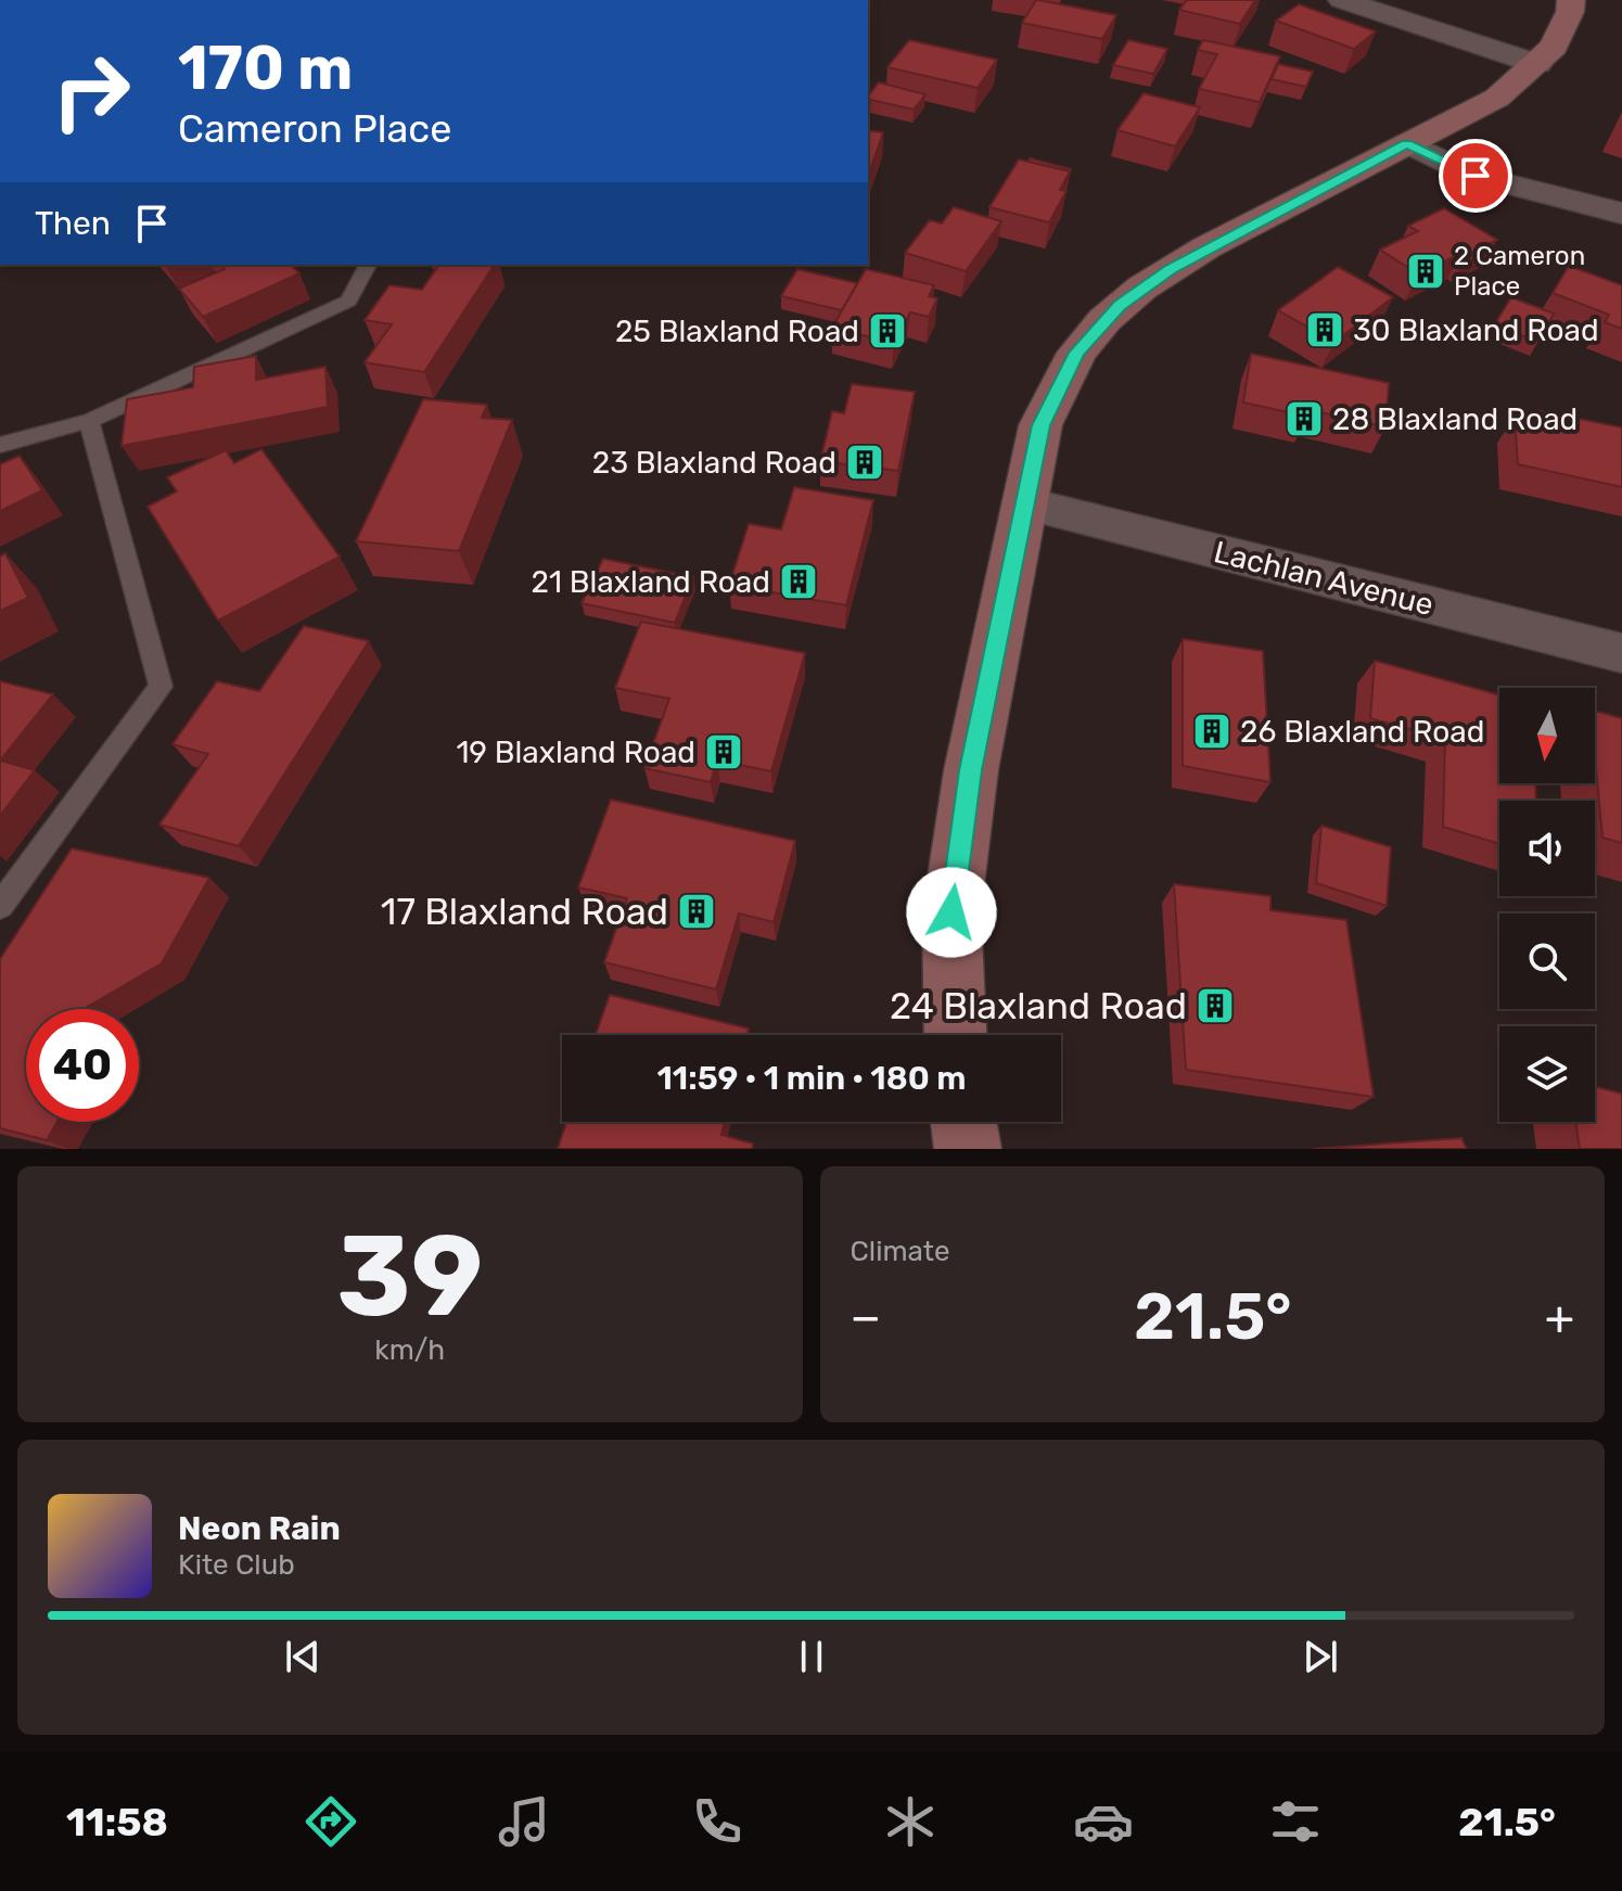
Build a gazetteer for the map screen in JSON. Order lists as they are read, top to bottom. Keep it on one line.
{"streets":{"street":["Lachlan Avenue"]},"places":{"building":["2 Cameron Place","30 Blaxland Road","25 Blaxland Road","28 Blaxland Road","23 Blaxland Road","21 Blaxland Road","26 Blaxland Road","19 Blaxland Road","17 Blaxland Road","24 Blaxland Road"]},"north":"bottom","page":{"turn":["170 m","Cameron Place"],"then":"Then","limit":"40","trip":"11:59 · 1 min · 180 m","tile":[["39","km/h"],"Climate"],"heat":["−","21.5°","+"],"song":["Neon Rain","Kite Club"],"tabs":["11:58","21.5°"]}}
